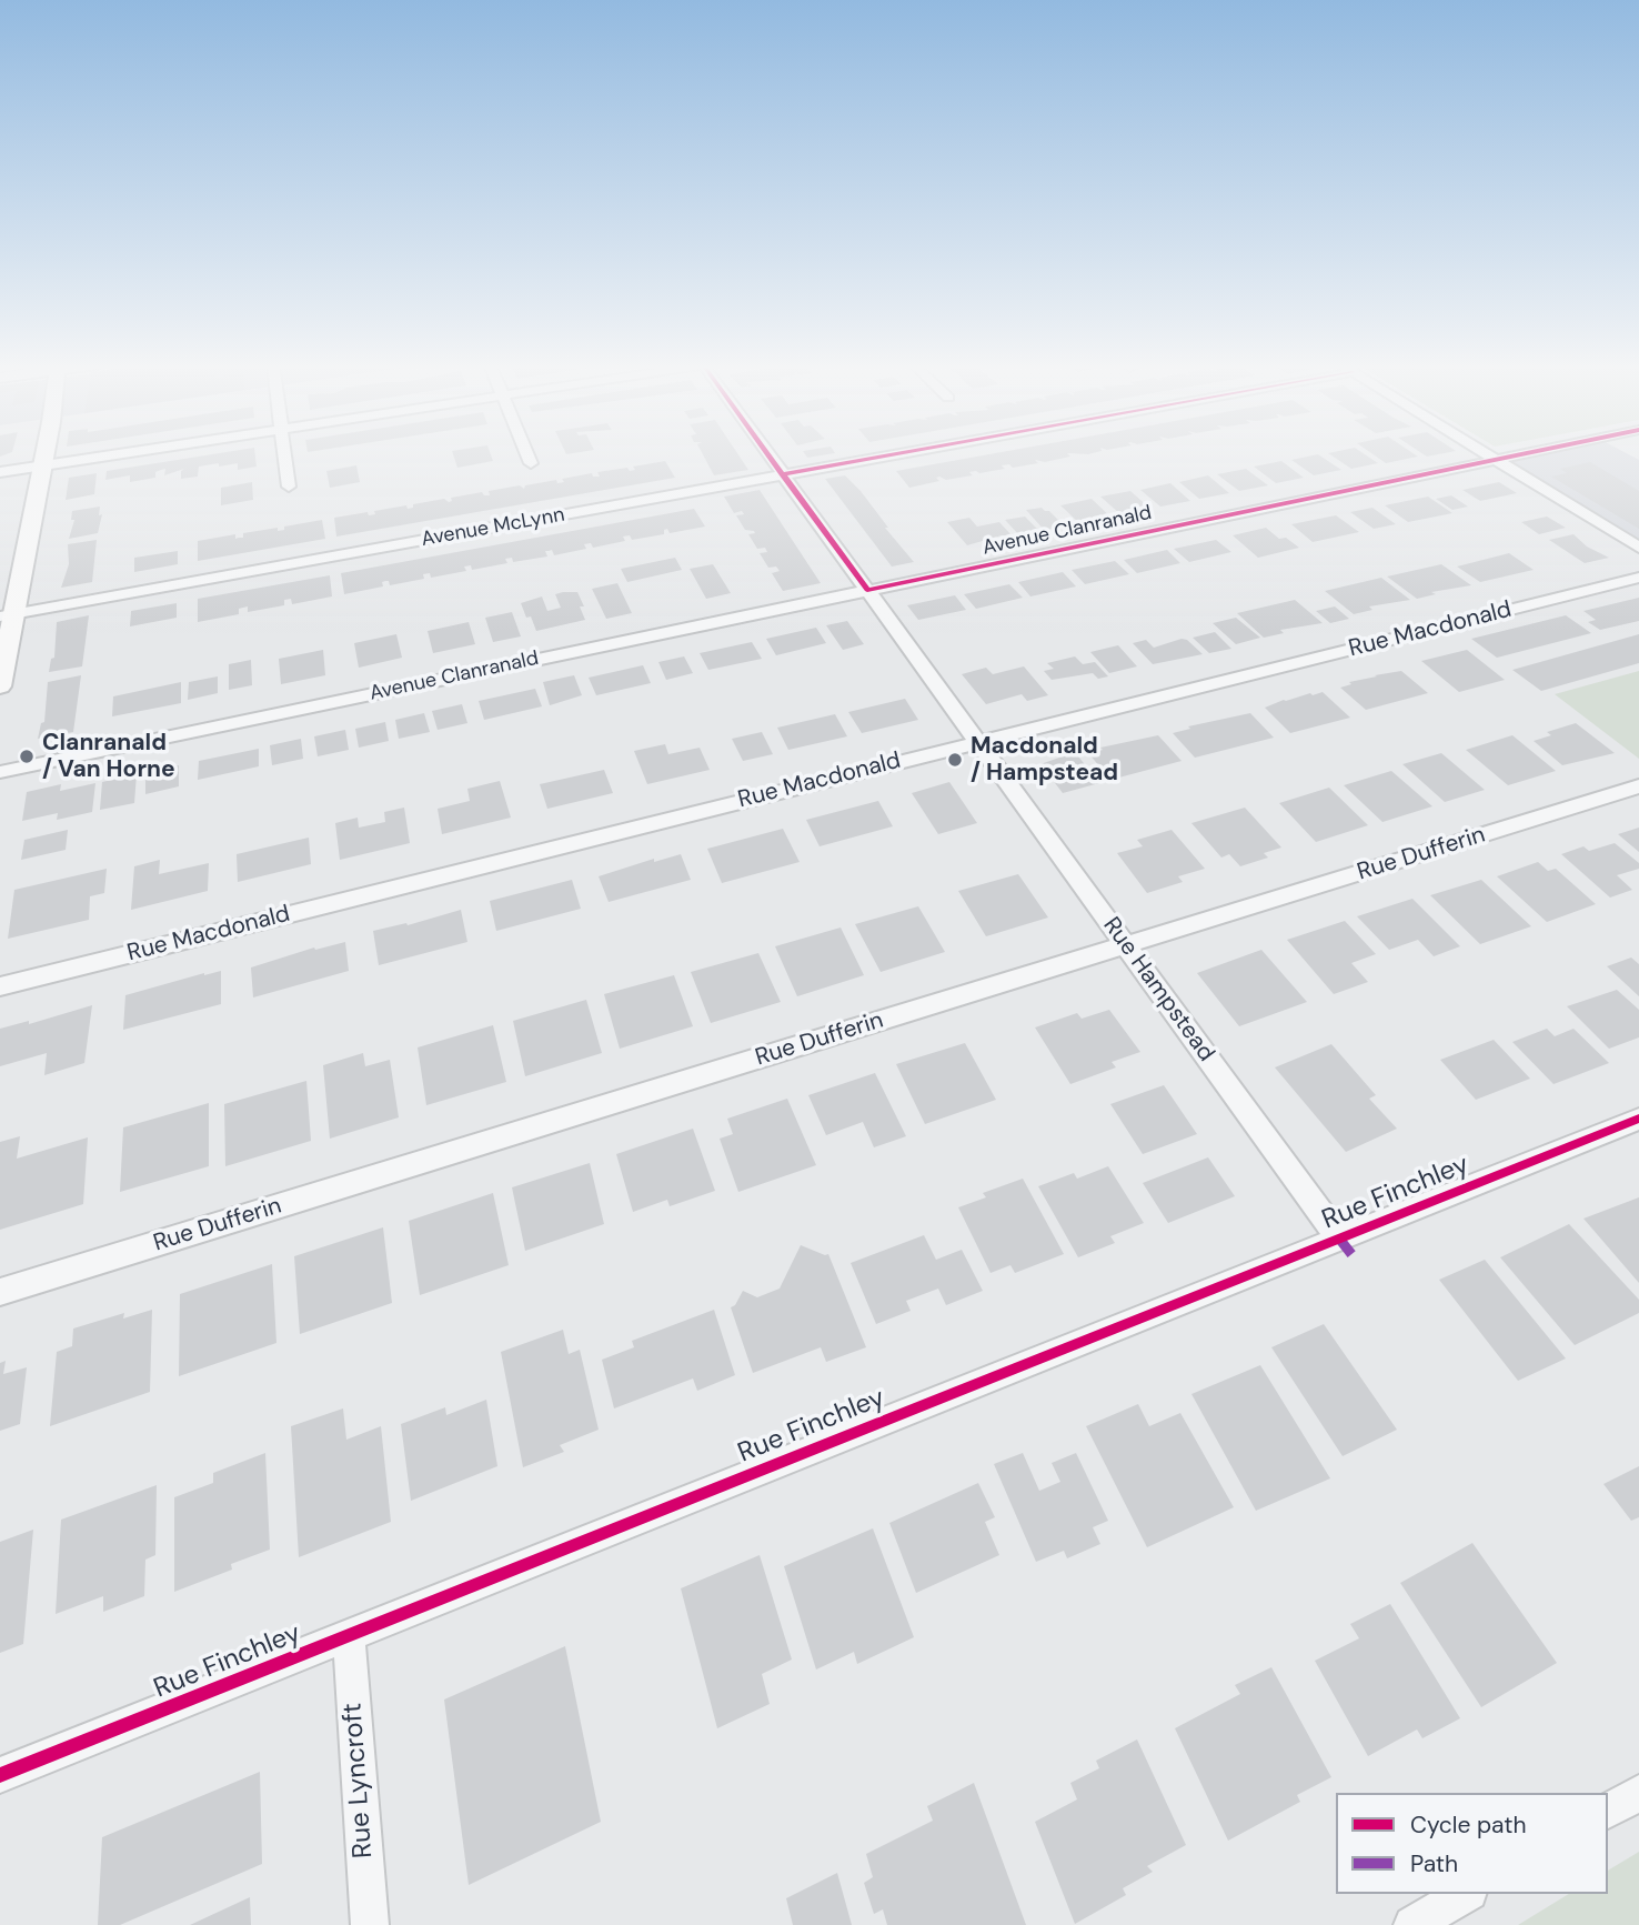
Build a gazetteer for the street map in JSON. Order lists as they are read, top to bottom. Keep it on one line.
{"streets":{"street":["Avenue McLynn","Avenue Clanranald","Rue Macdonald","Rue Dufferin","Rue Hampstead","Rue Finchley","Rue Lyncroft"]},"crossings":[["Avenue McLynn","Rue Hampstead"],["Avenue Clanranald","Rue Hampstead"],["Rue Macdonald","Rue Hampstead"],["Rue Dufferin","Rue Hampstead"],["Rue Hampstead","Rue Finchley"],["Rue Finchley","Rue Lyncroft"]],"places":["Clanranald / Van Horne","Macdonald / Hampstead"],"legend":["Cycle path","Path"]}
